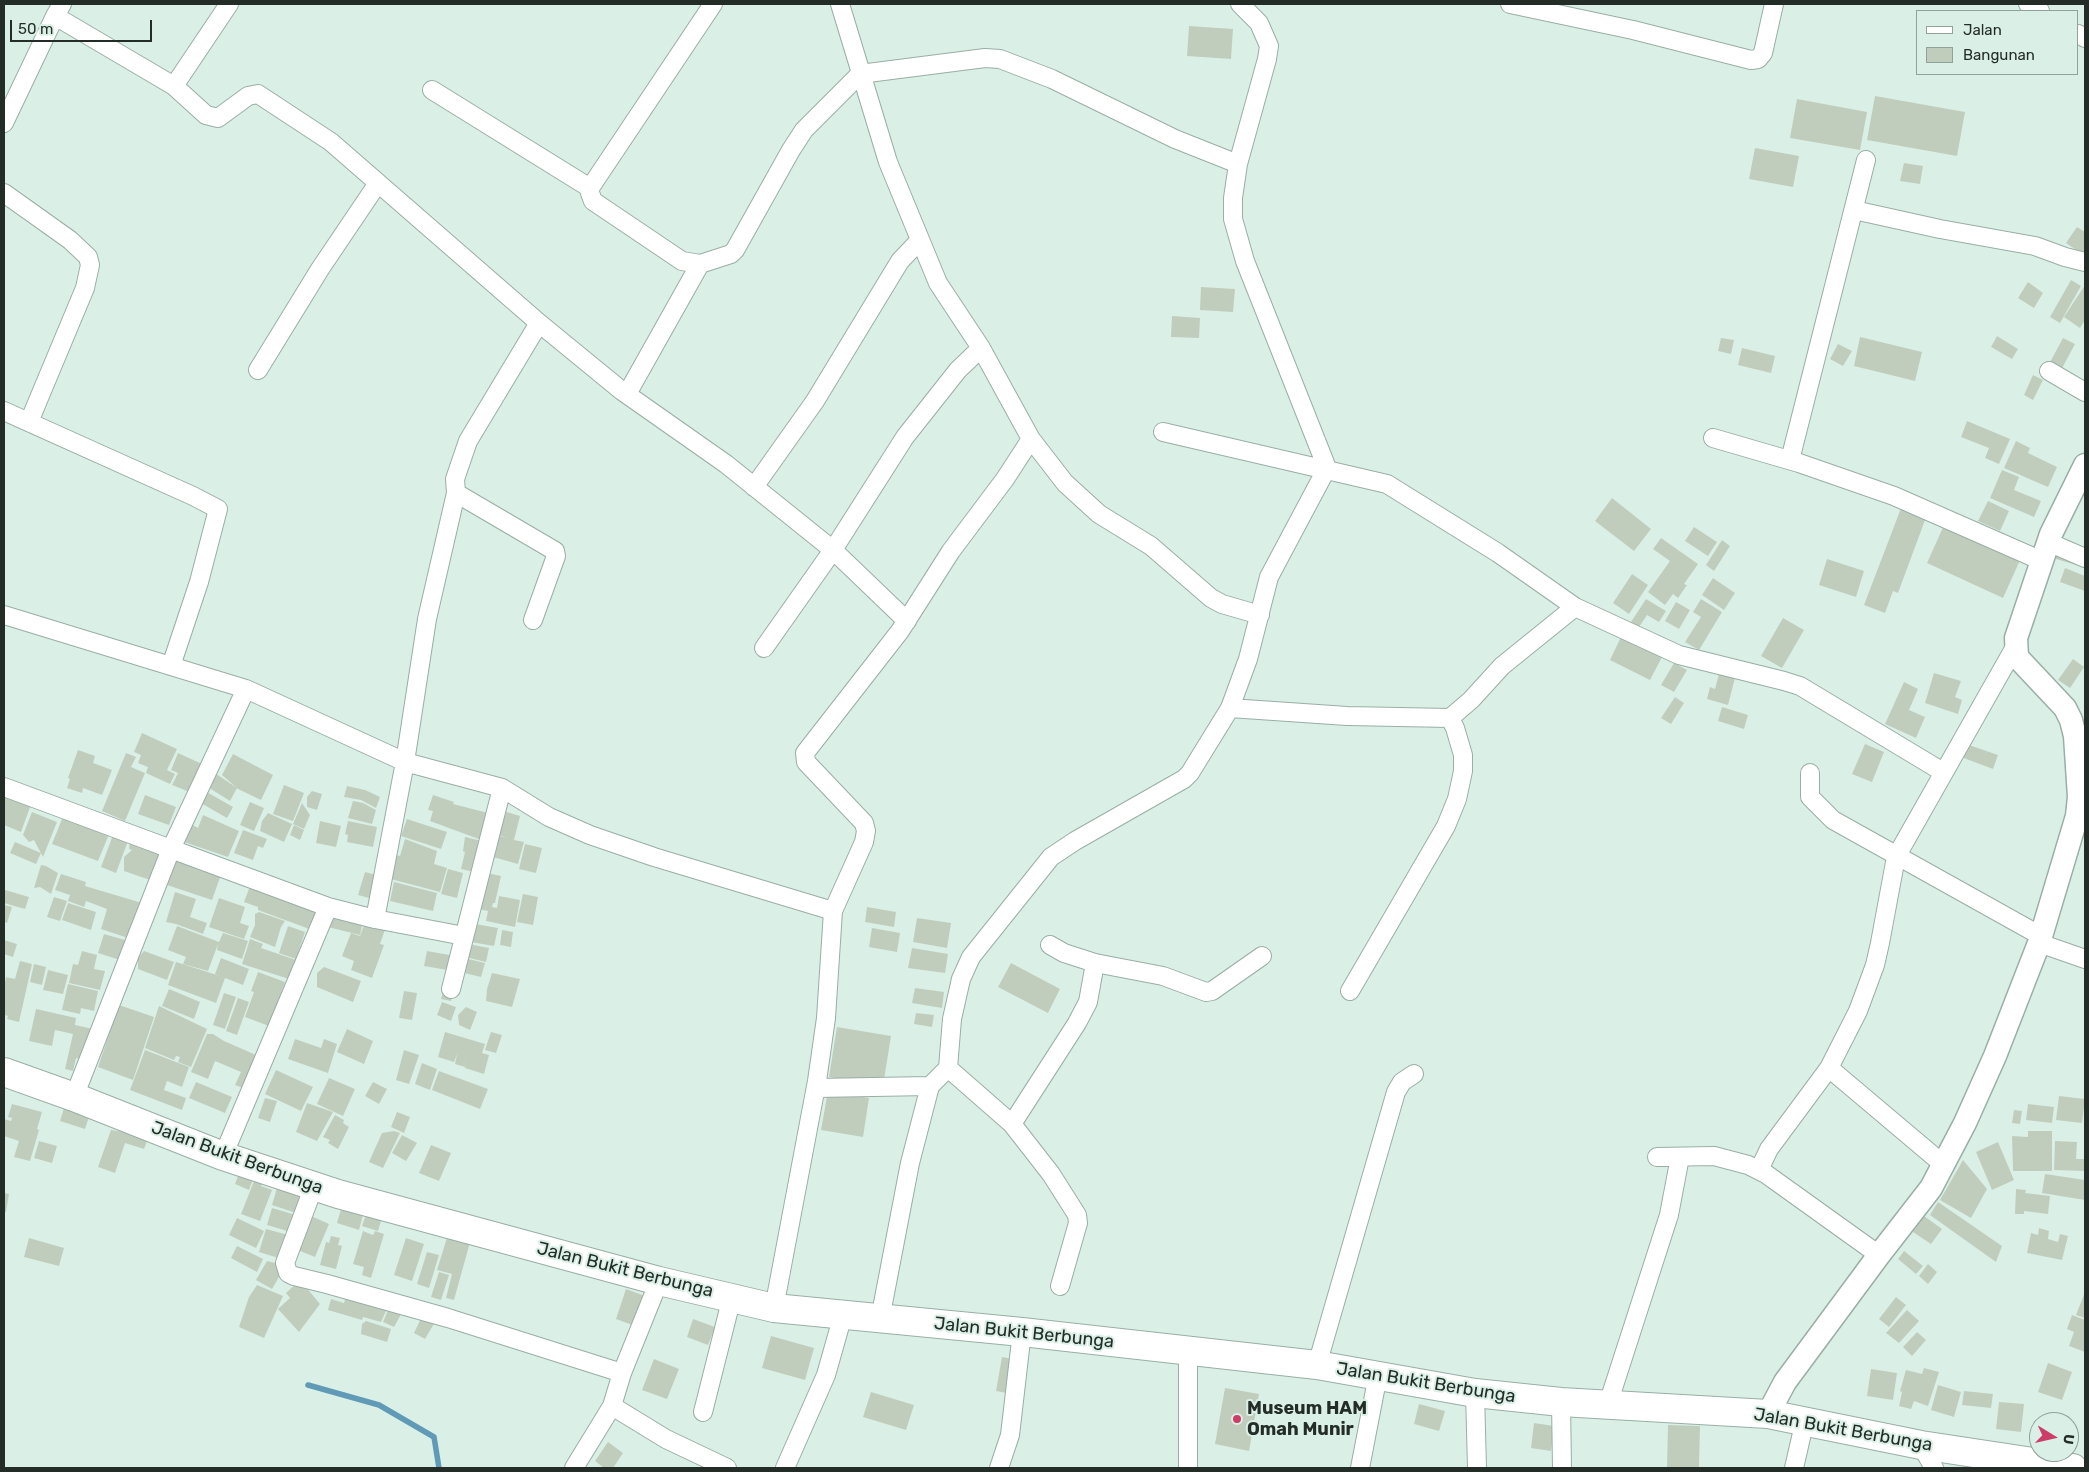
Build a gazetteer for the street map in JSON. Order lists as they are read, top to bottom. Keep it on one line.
{"streets":{"main road":["Jalan Bukit Berbunga"]},"places":["Museum HAM Omah Munir"],"legend":["Jalan","Bangunan"],"scale_bar":"50 m","north":"right"}
